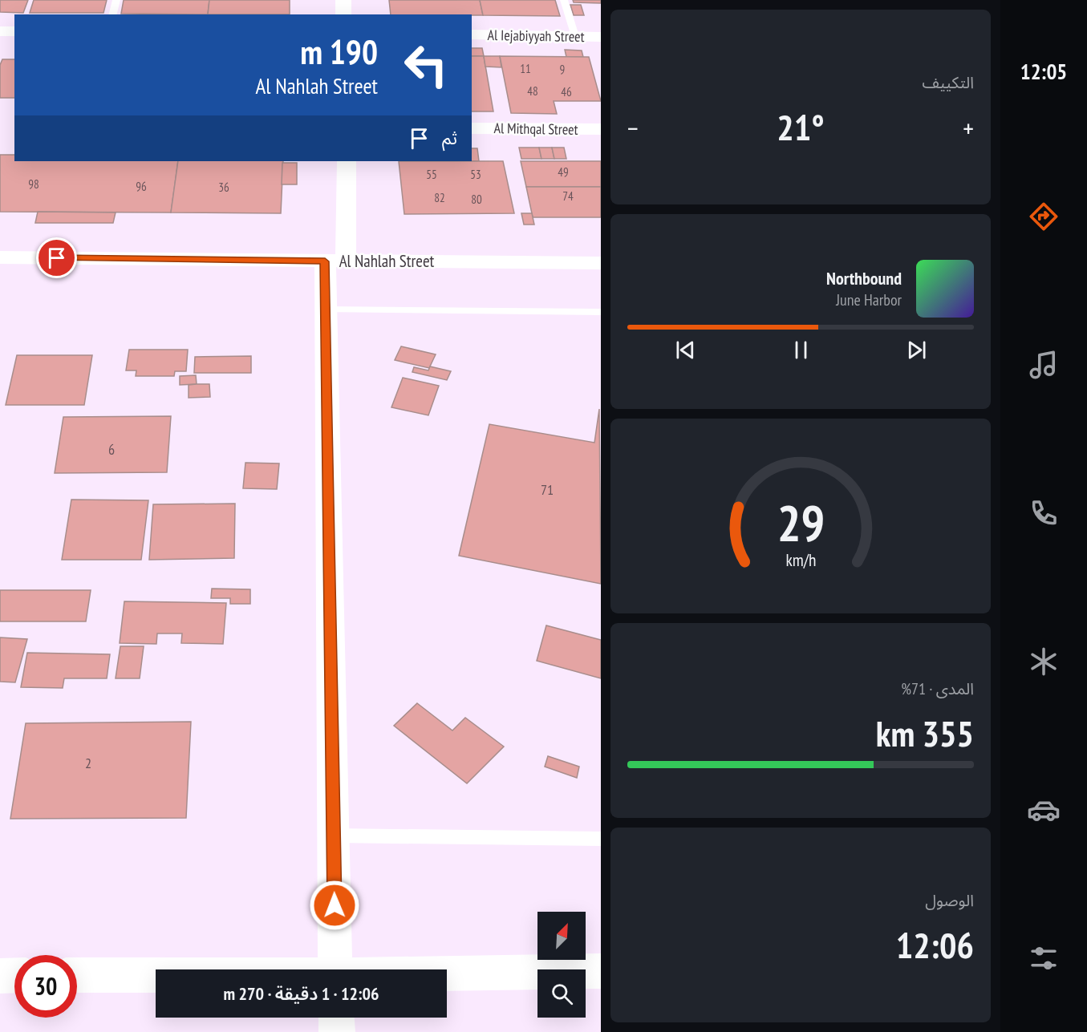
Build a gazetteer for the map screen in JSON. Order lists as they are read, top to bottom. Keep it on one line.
{"streets":{"street":["Al Iejabiyyah Street","Al Mithqal Street","Al Nahlah Street"]},"house_numbers":["11","9","48","46","49","55","53","98","96","36","74","82","80","6","71","2"],"north":"top right","page":{"tabs":"12:05","tile":["التكييف",["المدى · 71%","355 km"],["الوصول","12:06"]],"turn":["190 m","Al Nahlah Street"],"heat":["−","21°","+"],"then":"ثم","song":["Northbound","June Harbor"],"limit":"30","trip":"12:06 · 1 دقيقة · 270 m","gauge":["29","km/h"]}}
